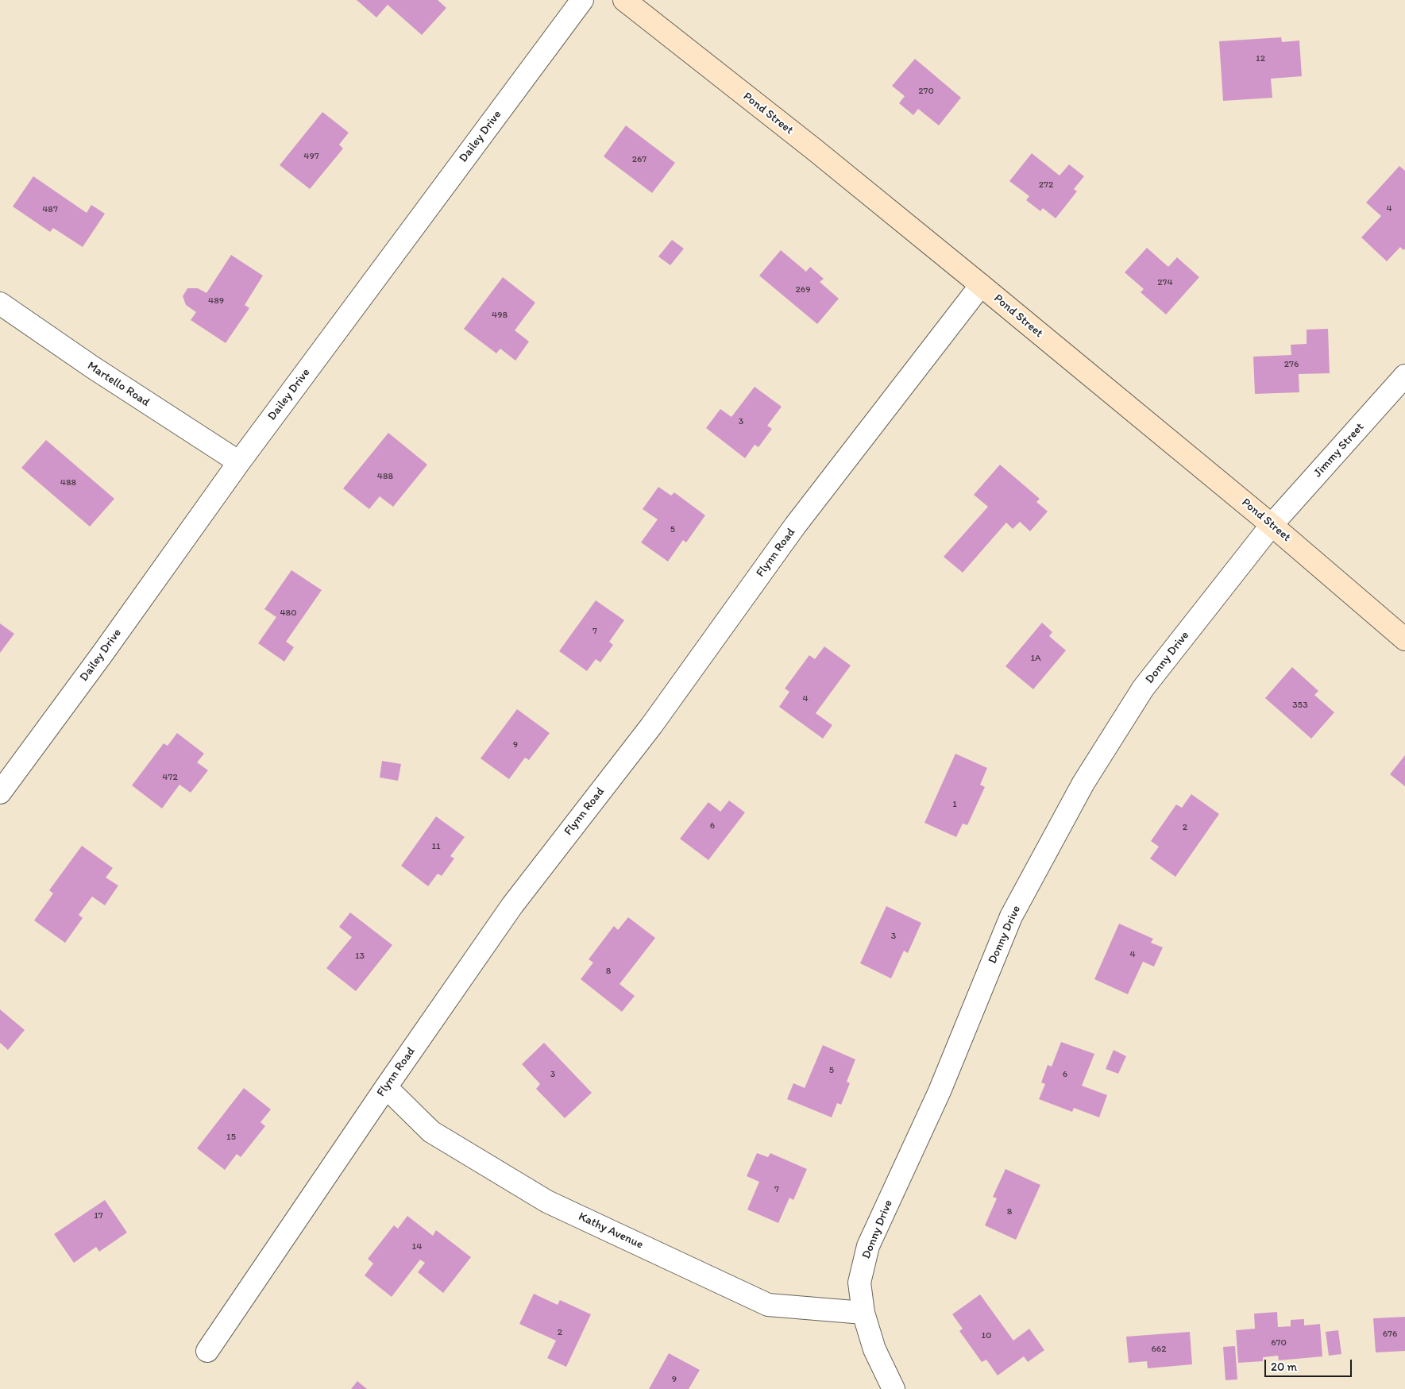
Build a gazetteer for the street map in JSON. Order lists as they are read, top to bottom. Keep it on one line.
{"streets":{"main road":["Pond Street"],"street":["Dailey Drive","Martello Road","Jimmy Street","Flynn Road","Donny Drive","Kathy Avenue"]},"crossings":[["Pond Street","Jimmy Street"],["Pond Street","Flynn Road"],["Pond Street","Donny Drive"],["Dailey Drive","Martello Road"],["Jimmy Street","Donny Drive"],["Flynn Road","Kathy Avenue"],["Donny Drive","Kathy Avenue"]],"house_numbers":["12","270","497","267","272","4","487","274","269","489","498","276","3","488","488","5","480","7","1A","4","353","9","472","1","6","2","11","3","4","13","8","5","3","6","15","7","8","17","14","2","676","10","670","662","9"],"scale_bar":"20 m"}
